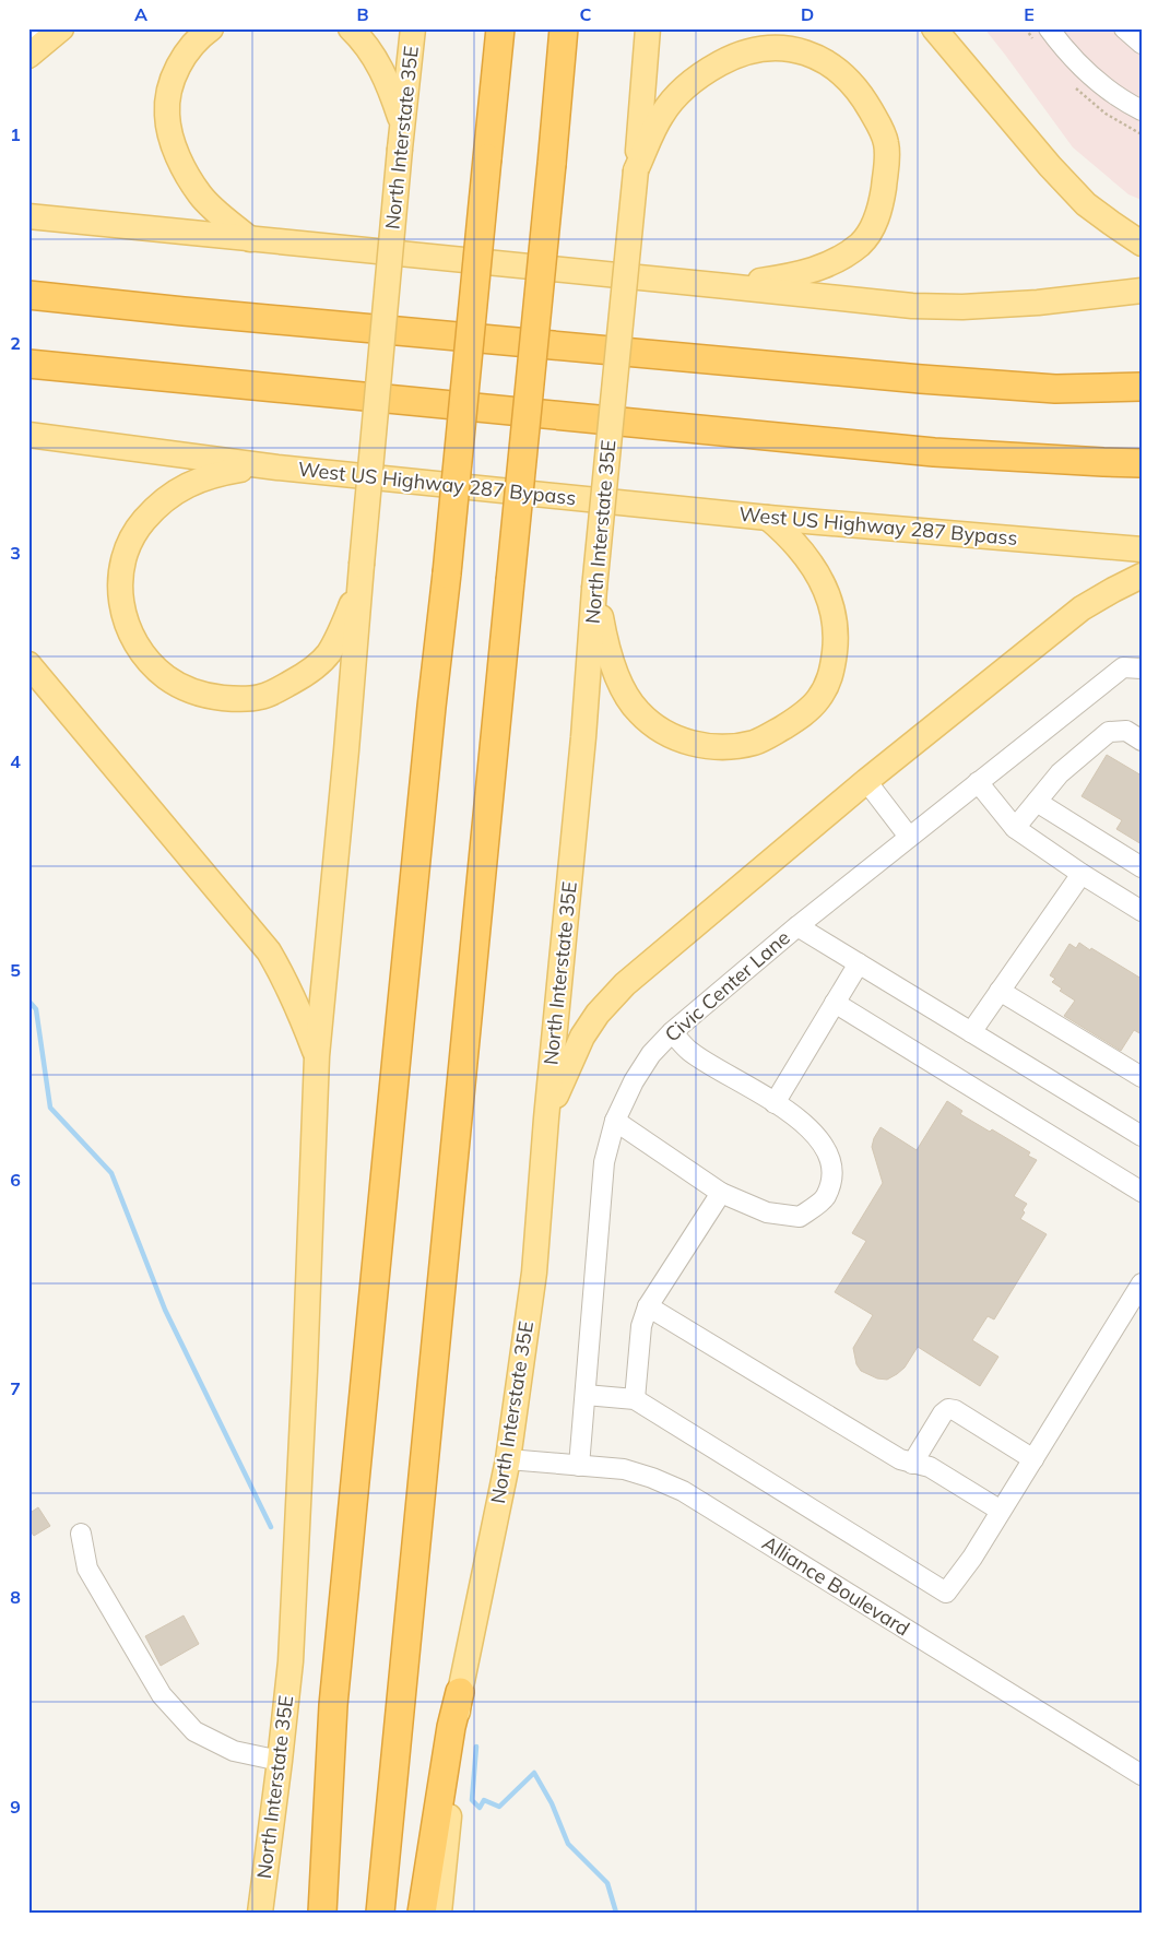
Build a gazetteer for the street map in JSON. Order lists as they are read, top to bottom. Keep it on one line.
{"streets":{"main road":["North Interstate 35E","West US Highway 287 Bypass"],"street":["Civic Center Lane","Alliance Boulevard"]},"crossings":[["North Interstate 35E","Alliance Boulevard"],["Civic Center Lane","Alliance Boulevard"]],"grid":{"columns":["A","B","C","D","E"],"rows":["1","2","3","4","5","6","7","8","9"]}}
